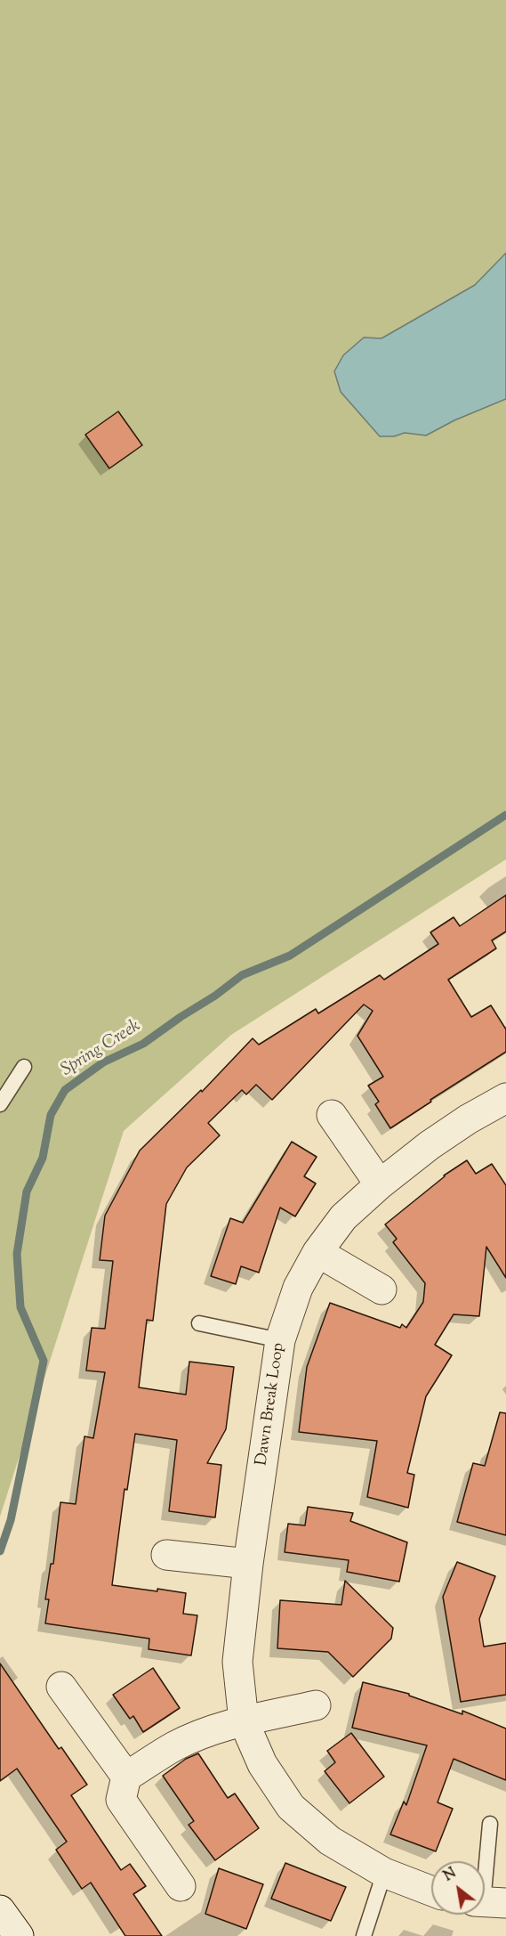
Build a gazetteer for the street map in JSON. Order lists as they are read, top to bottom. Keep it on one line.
{"streets":{"street":["Dawn Break Loop"]},"water":["Spring Creek"],"north":"top left"}
